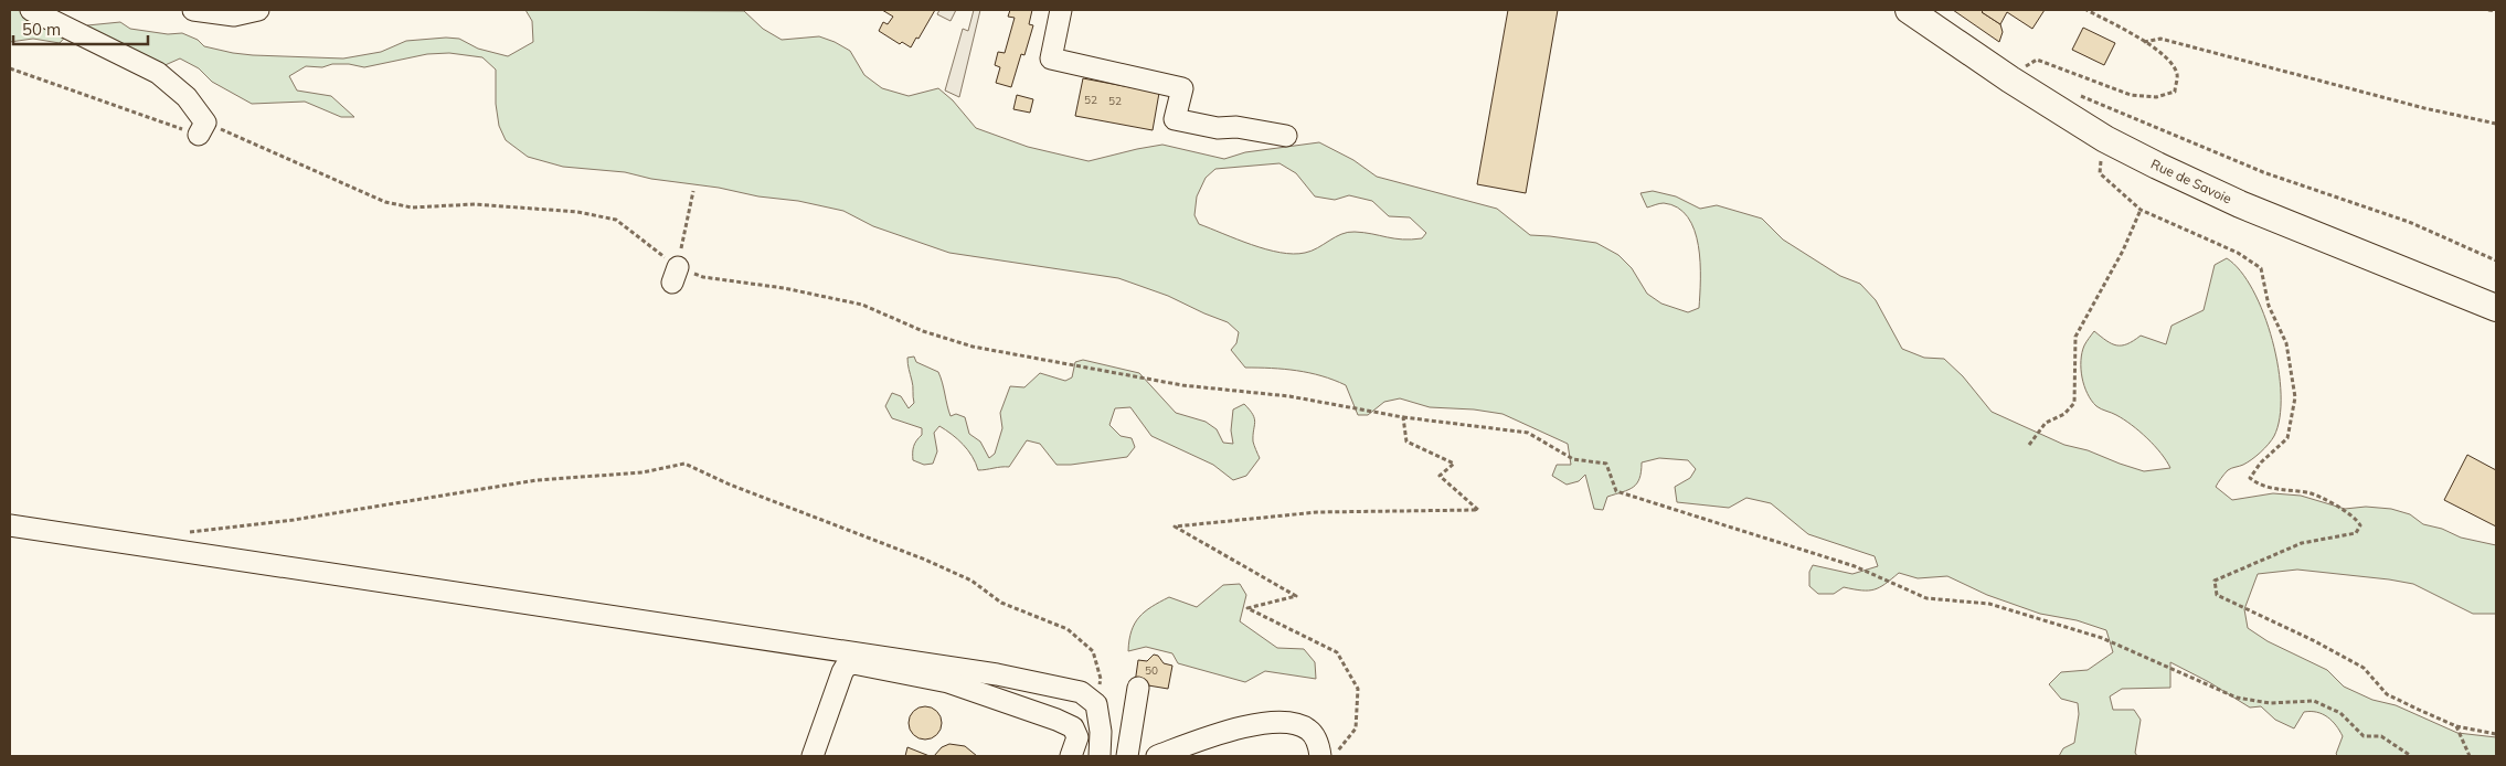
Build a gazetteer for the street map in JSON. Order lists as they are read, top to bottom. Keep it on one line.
{"streets":{"main road":["Rue de Savoie"]},"house_numbers":["52","52","50"],"scale_bar":"50 m"}
